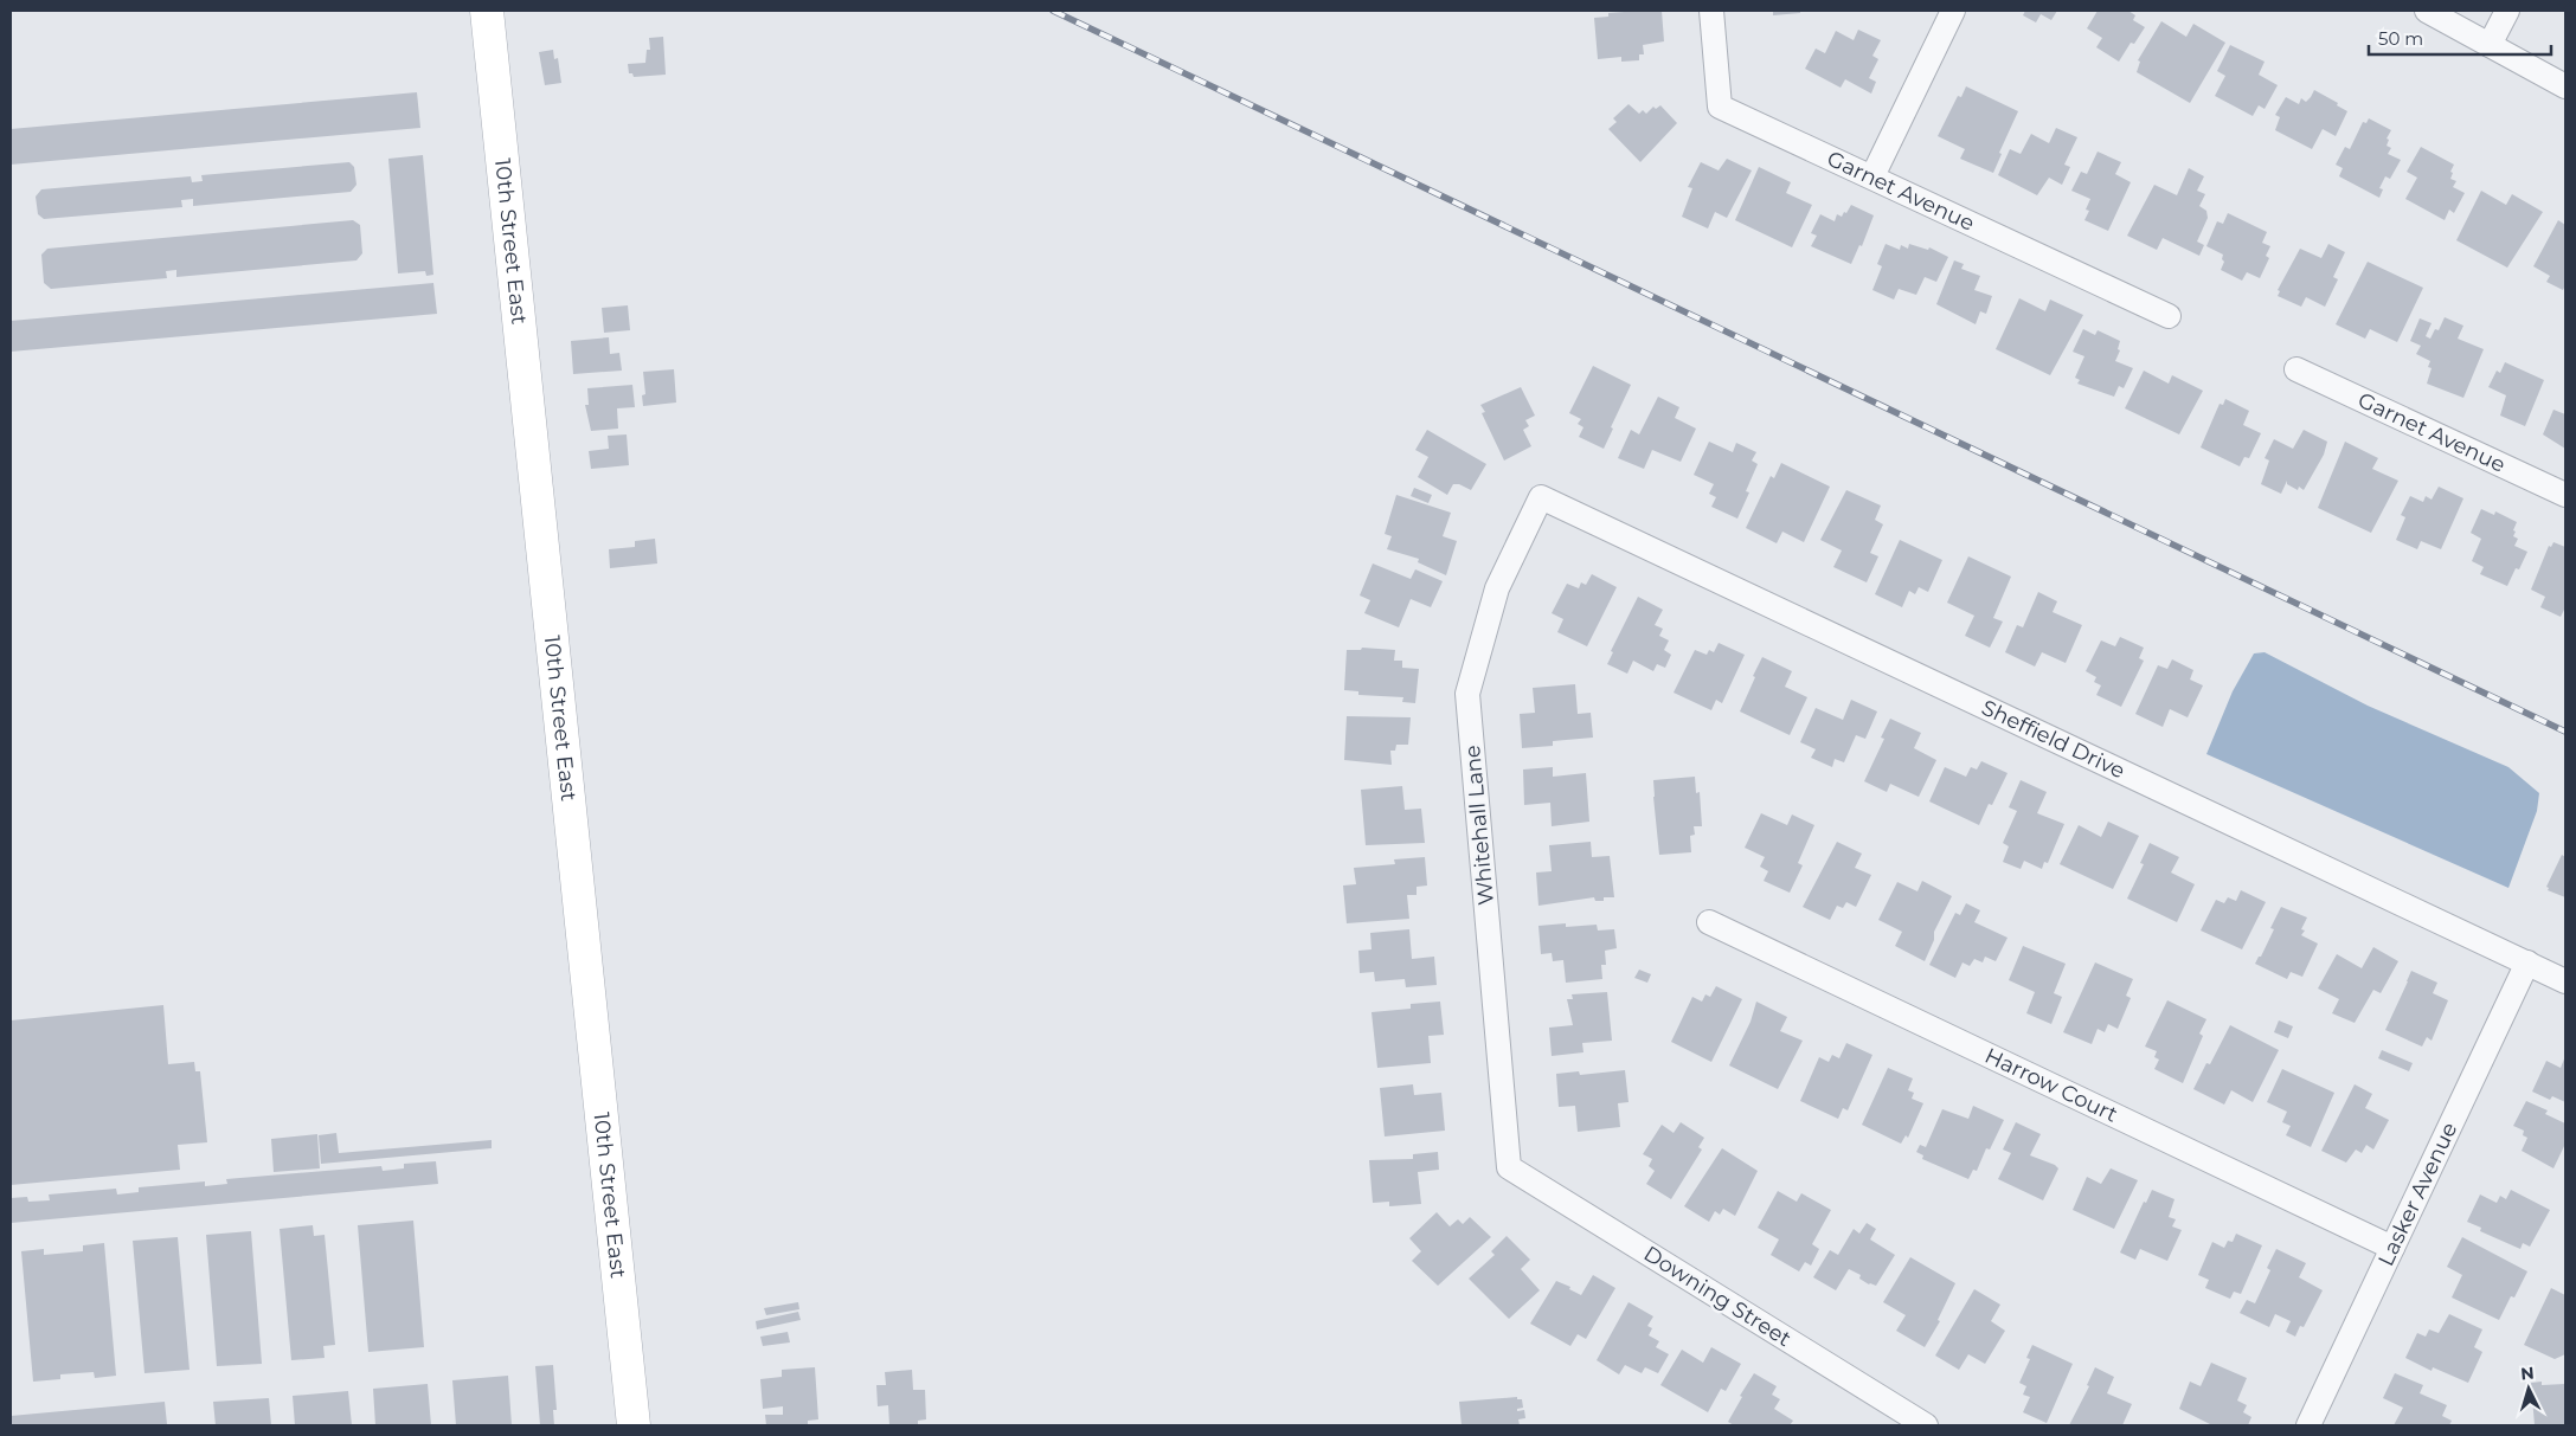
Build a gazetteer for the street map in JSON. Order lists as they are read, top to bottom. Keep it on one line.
{"streets":{"main road":["10th Street East"],"street":["Garnet Avenue","Sheffield Drive","Whitehall Lane","Harrow Court","Lasker Avenue","Downing Street"]},"crossings":[["Sheffield Drive","Whitehall Lane"],["Sheffield Drive","Lasker Avenue"],["Whitehall Lane","Downing Street"],["Harrow Court","Lasker Avenue"]],"scale_bar":"50 m","north":"top"}
